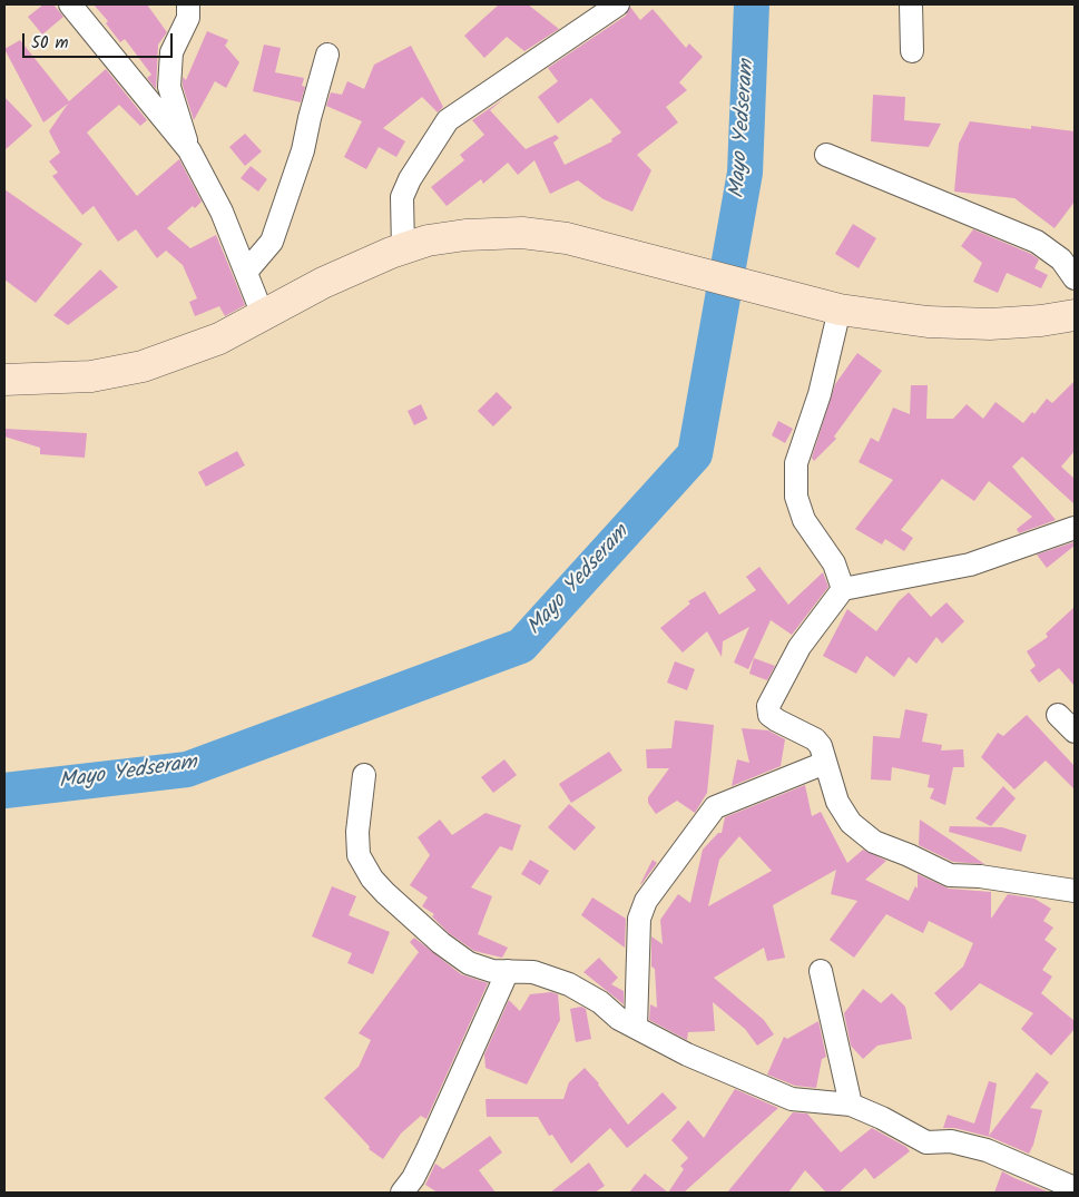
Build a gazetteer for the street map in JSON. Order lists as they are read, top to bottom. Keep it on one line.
{"water":["Mayo Yedseram"],"scale_bar":"50 m"}
